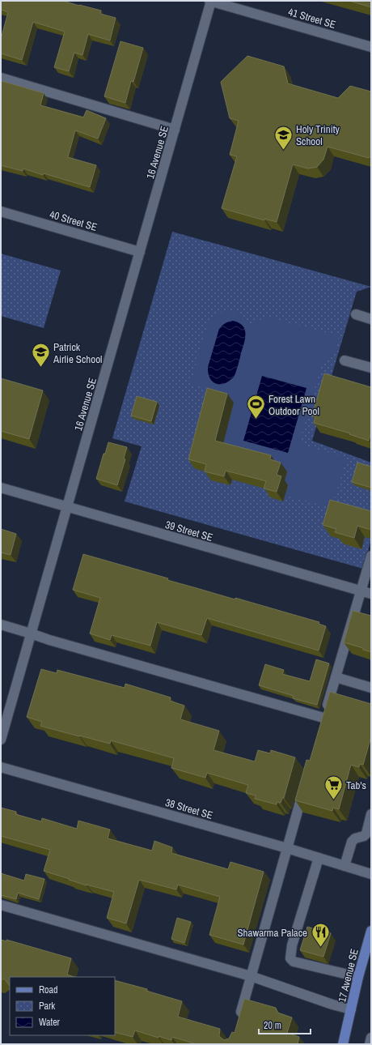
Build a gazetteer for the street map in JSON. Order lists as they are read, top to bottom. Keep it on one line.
{"streets":{"main road":["17 Avenue SE"],"street":["41 Street SE","16 Avenue SE","40 Street SE","39 Street SE","38 Street SE"]},"crossings":[["41 Street SE","16 Avenue SE"],["16 Avenue SE","40 Street SE"],["16 Avenue SE","39 Street SE"]],"places":{"school or university":["Holy Trinity School","Patrick Airlie School"],"sports":["Forest Lawn Outdoor Pool"],"supermarket":["Tab's"],"restaurant":["Shawarma Palace"]},"legend":["Road","Park","Water"],"scale_bar":"20 m"}
